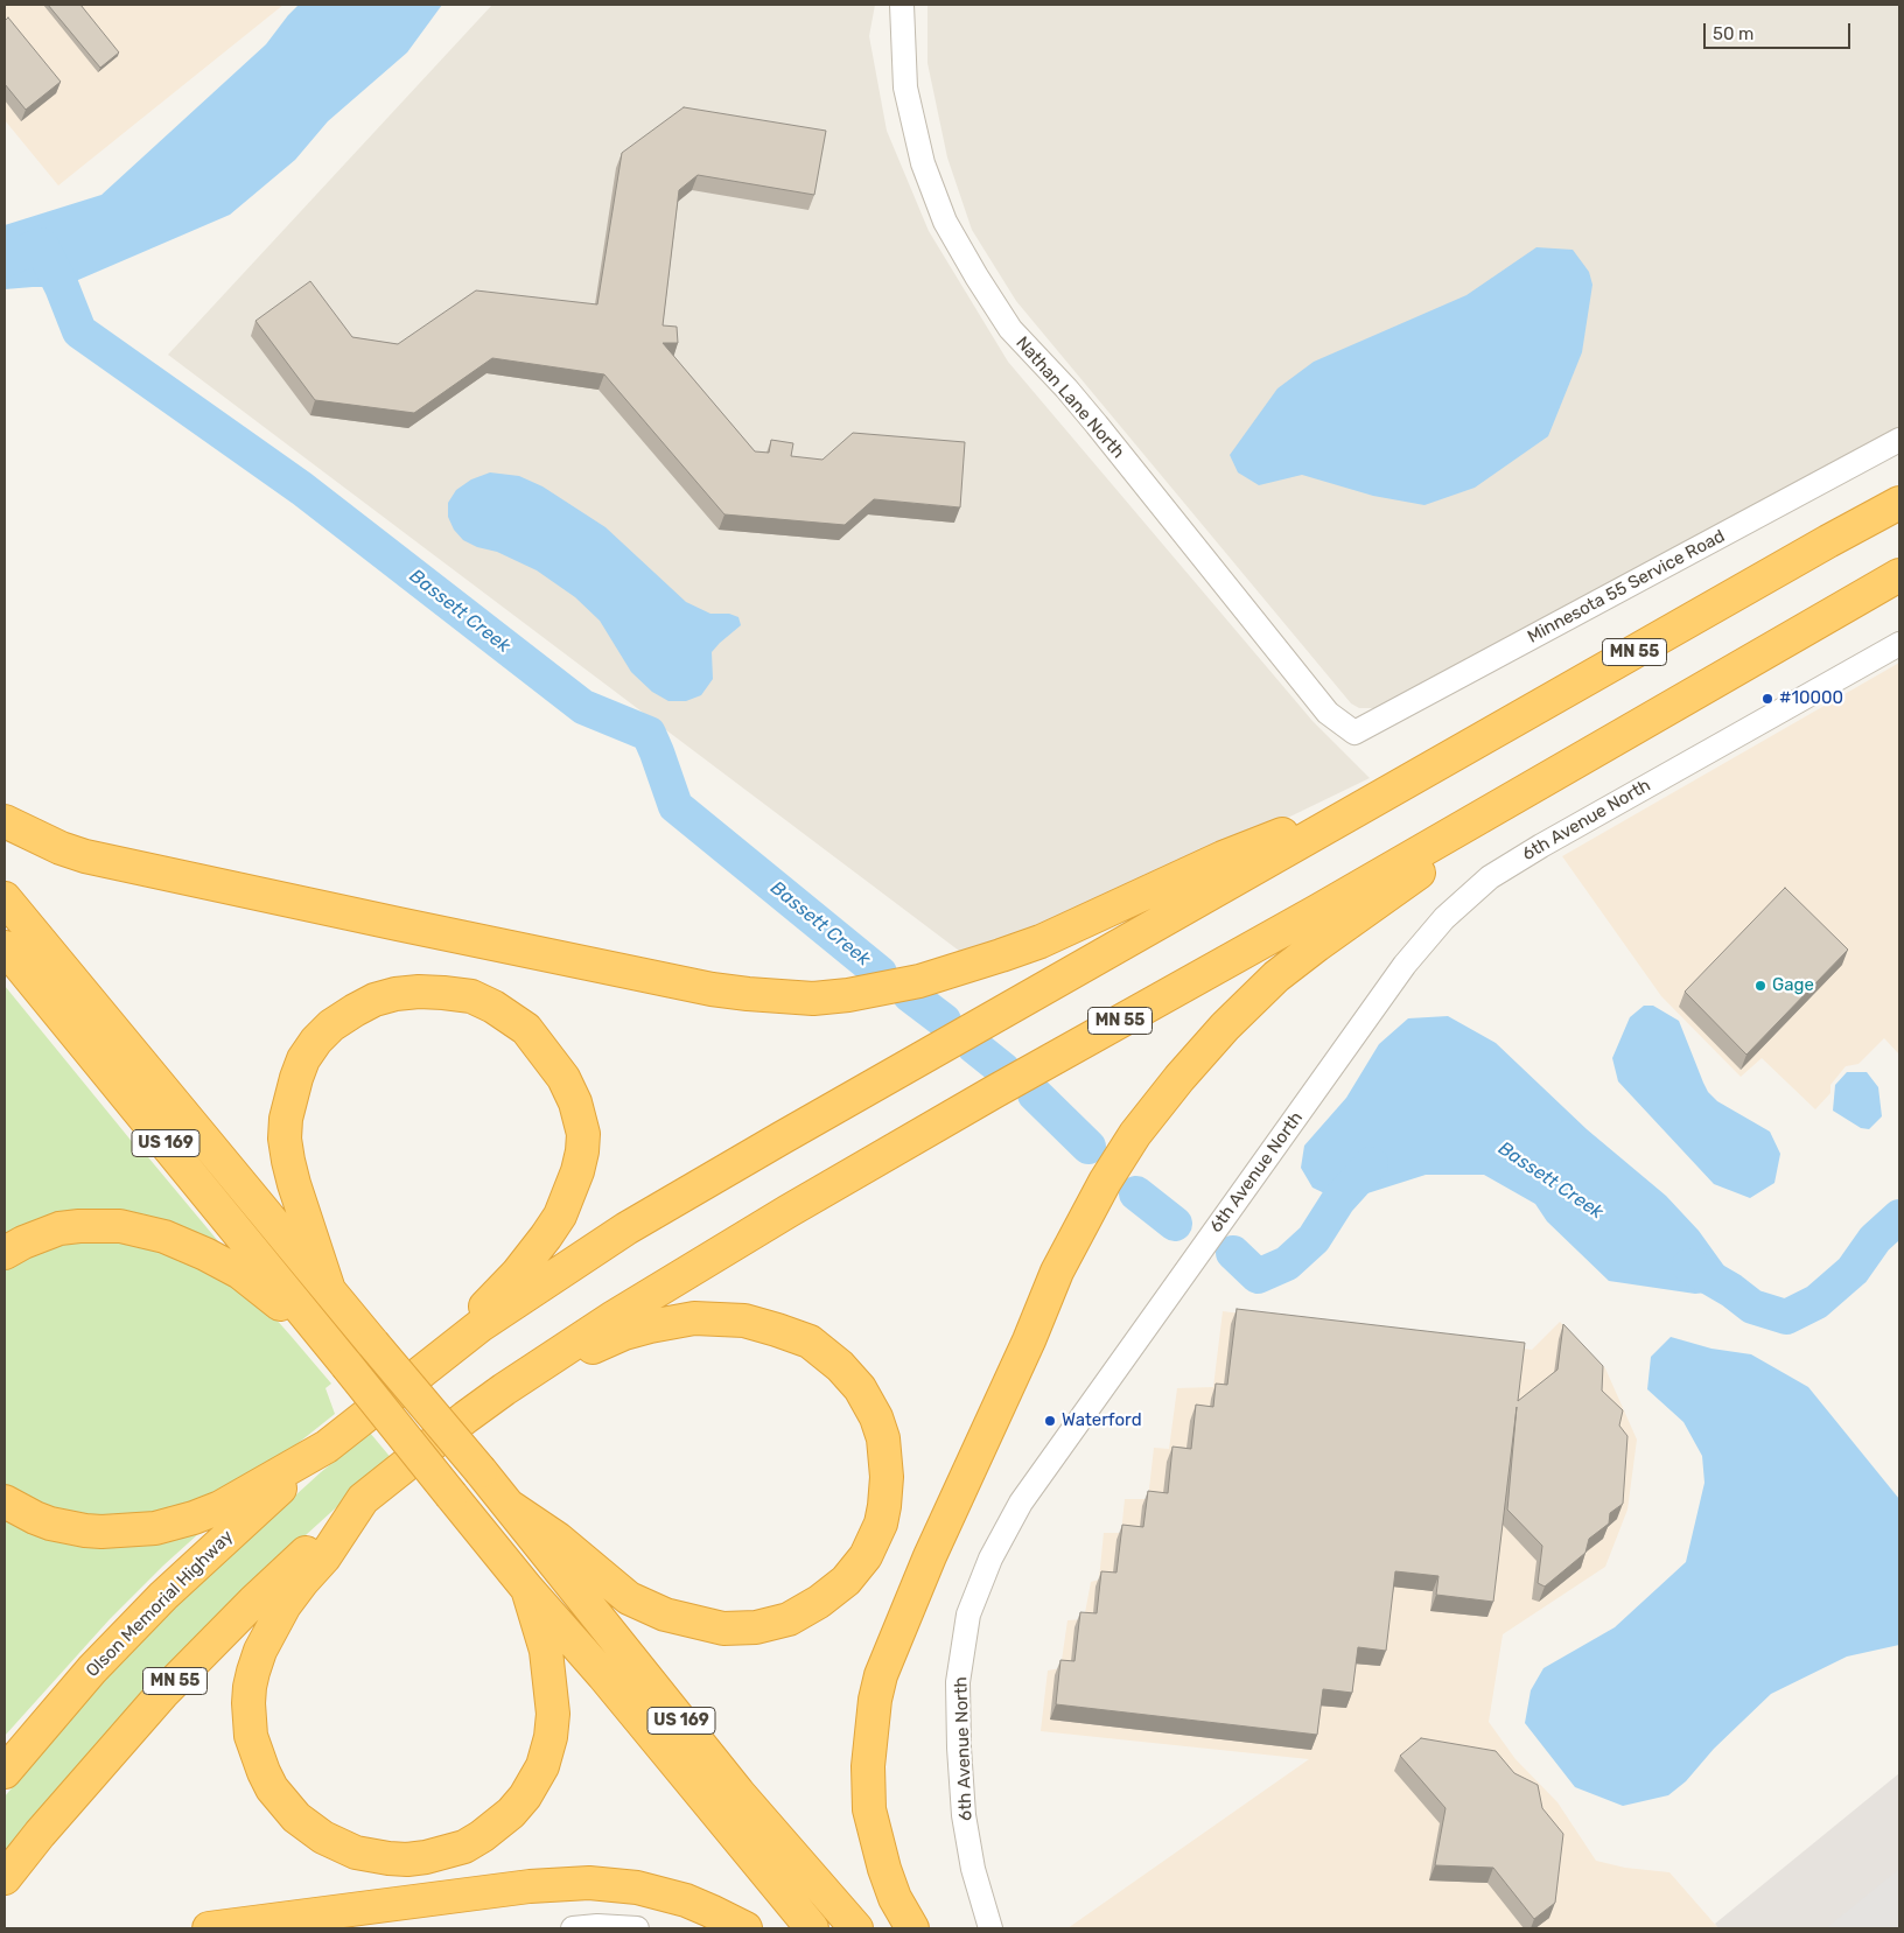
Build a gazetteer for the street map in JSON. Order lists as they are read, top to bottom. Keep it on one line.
{"streets":{"highway":["MN 55","US 169","Olson Memorial Highway"],"street":["Nathan Lane North","Minnesota 55 Service Road","6th Avenue North"]},"crossings":[["Nathan Lane North","Minnesota 55 Service Road"],["MN 55","Olson Memorial Highway"]],"water":["Bassett Creek"],"places":["#10000","Gage","Waterford"],"scale_bar":"50 m"}
